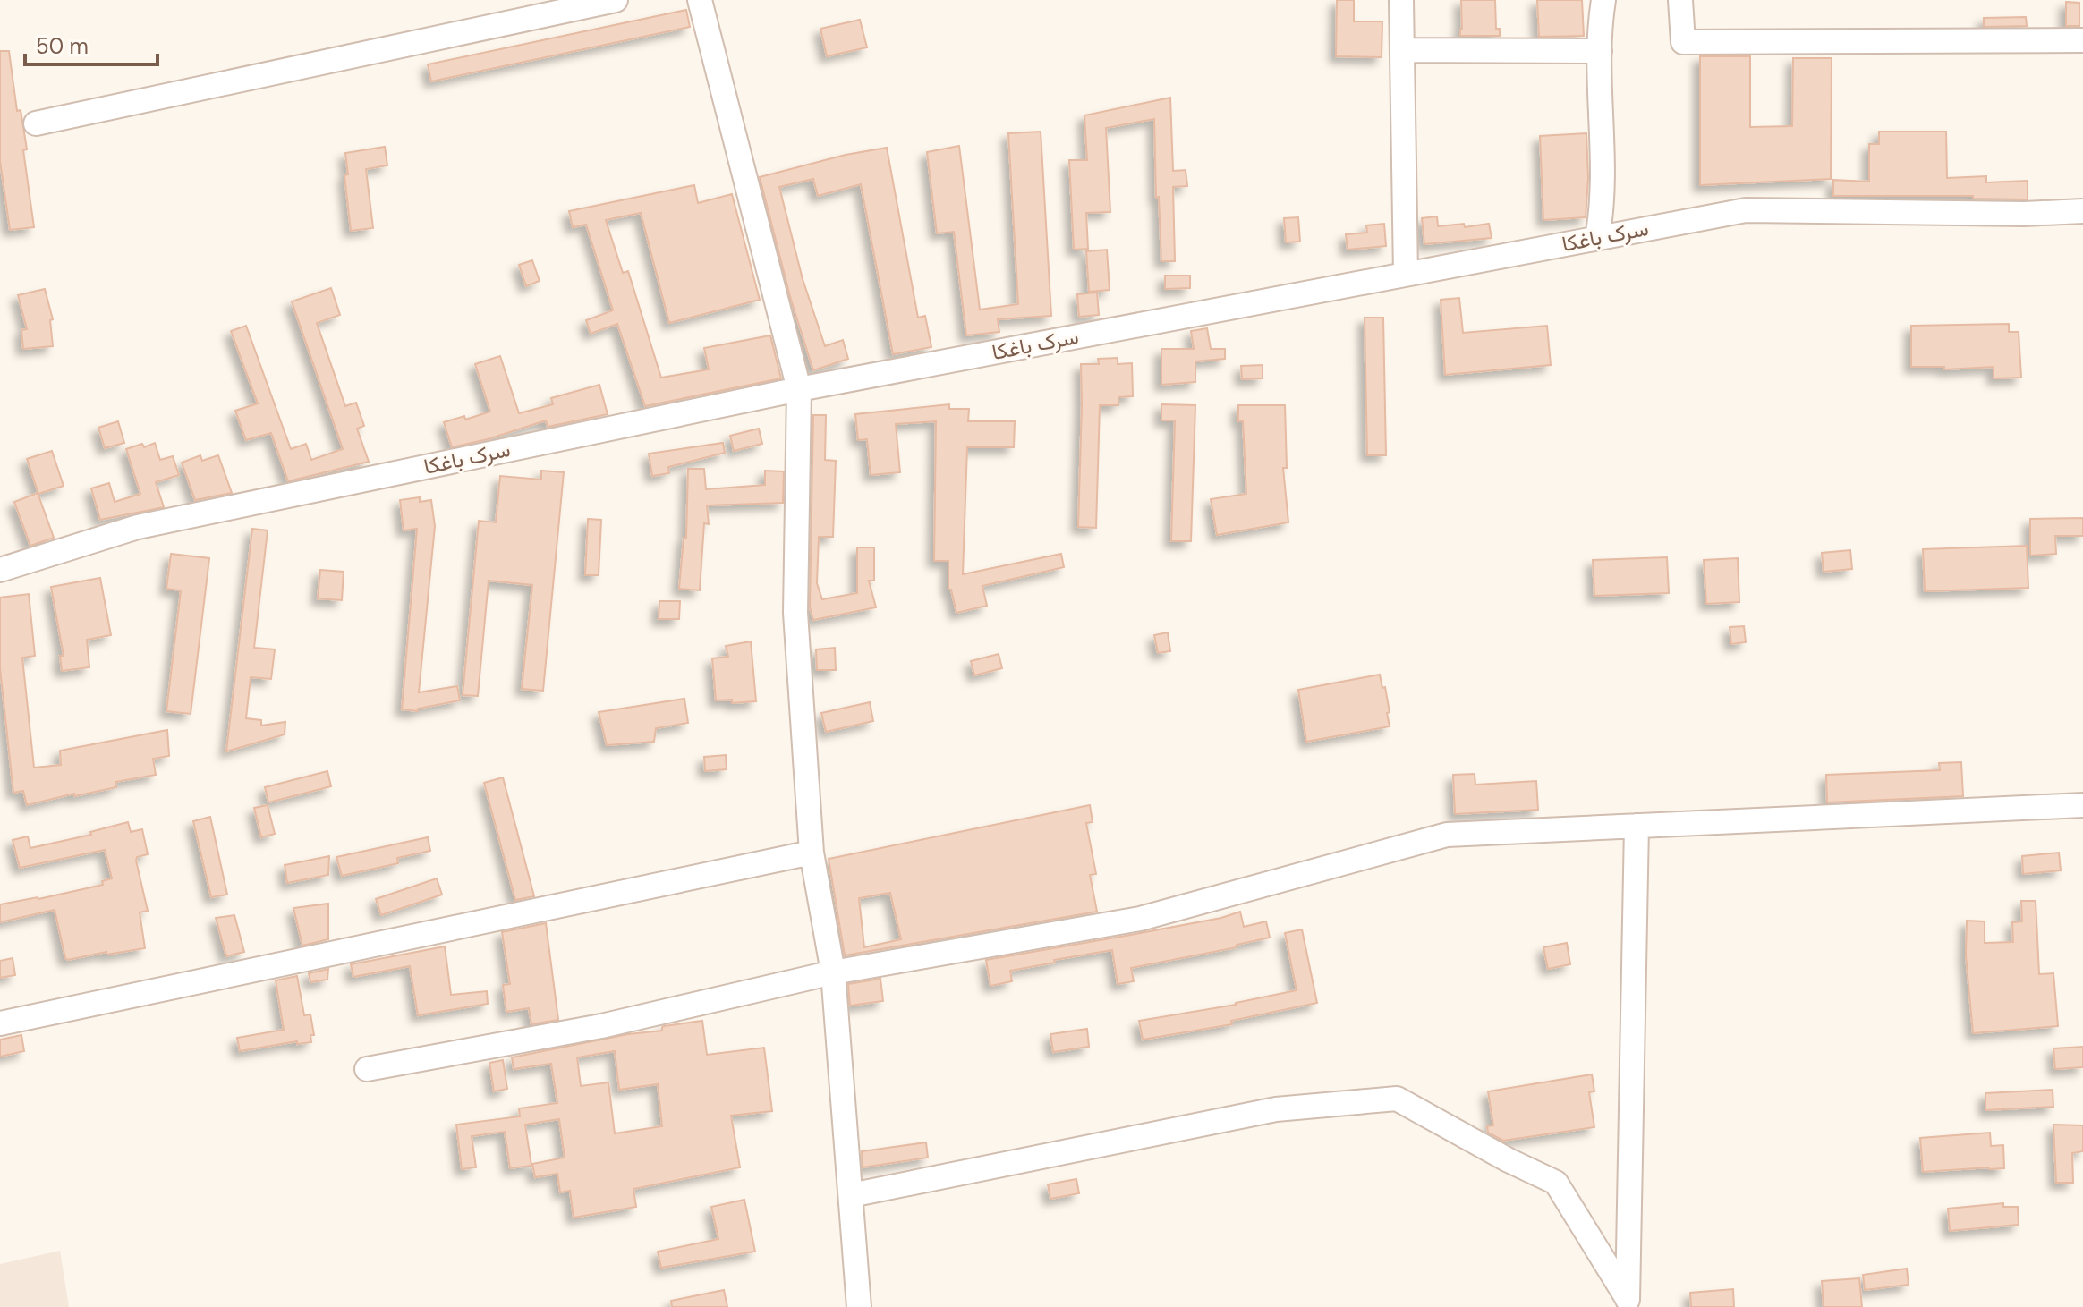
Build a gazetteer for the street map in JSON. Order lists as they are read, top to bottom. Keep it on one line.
{"streets":{"street":["سرک باغکا"]},"scale_bar":"50 m"}
